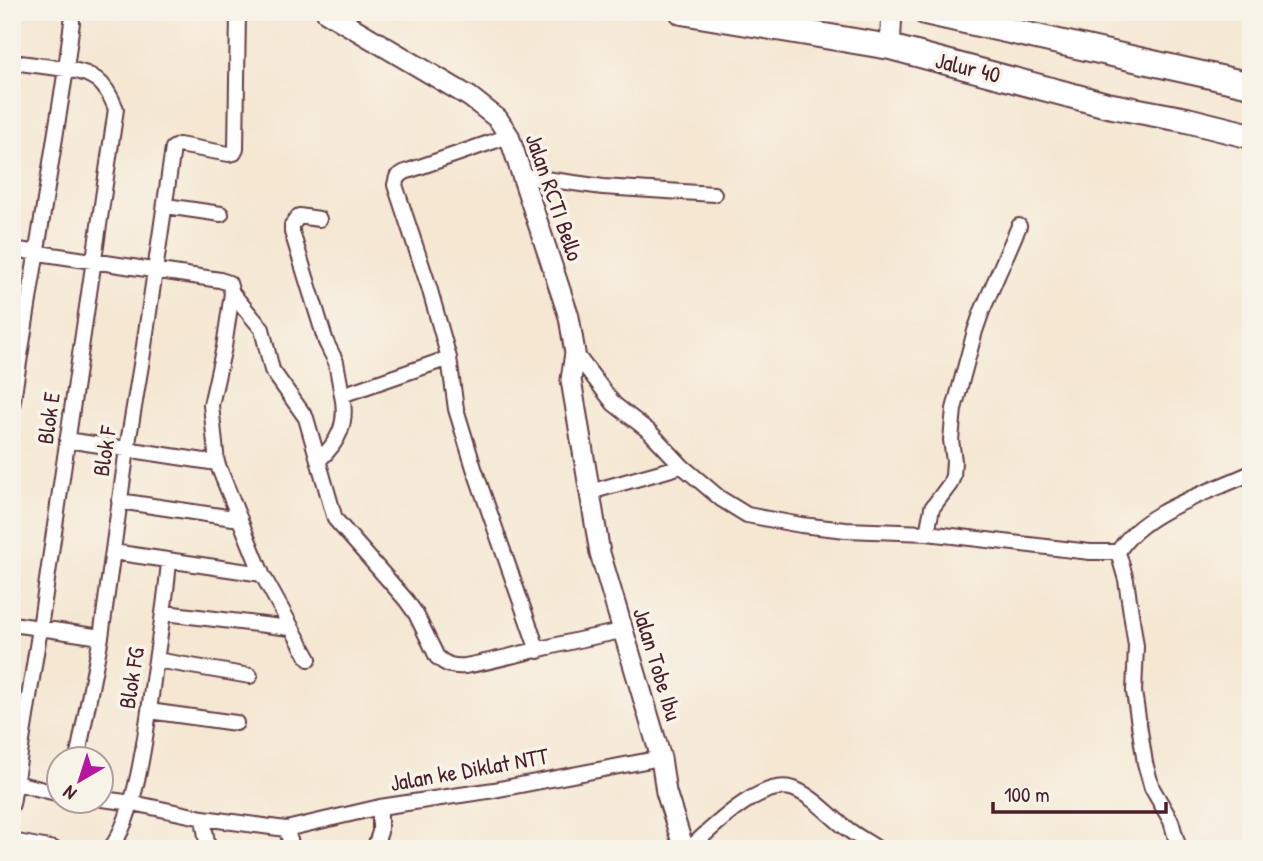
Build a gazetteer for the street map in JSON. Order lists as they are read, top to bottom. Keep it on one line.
{"streets":{"highway":["Jalur 40"],"street":["Jalan RCTI Bello","Blok E","Blok F","Jalan Tobe Ibu","Blok FG","Jalan ke Diklat NTT"]},"crossings":[["Jalan RCTI Bello","Jalan Tobe Ibu"],["Jalan Tobe Ibu","Jalan ke Diklat NTT"],["Blok FG","Jalan ke Diklat NTT"]],"scale_bar":"100 m","north":"bottom left"}
